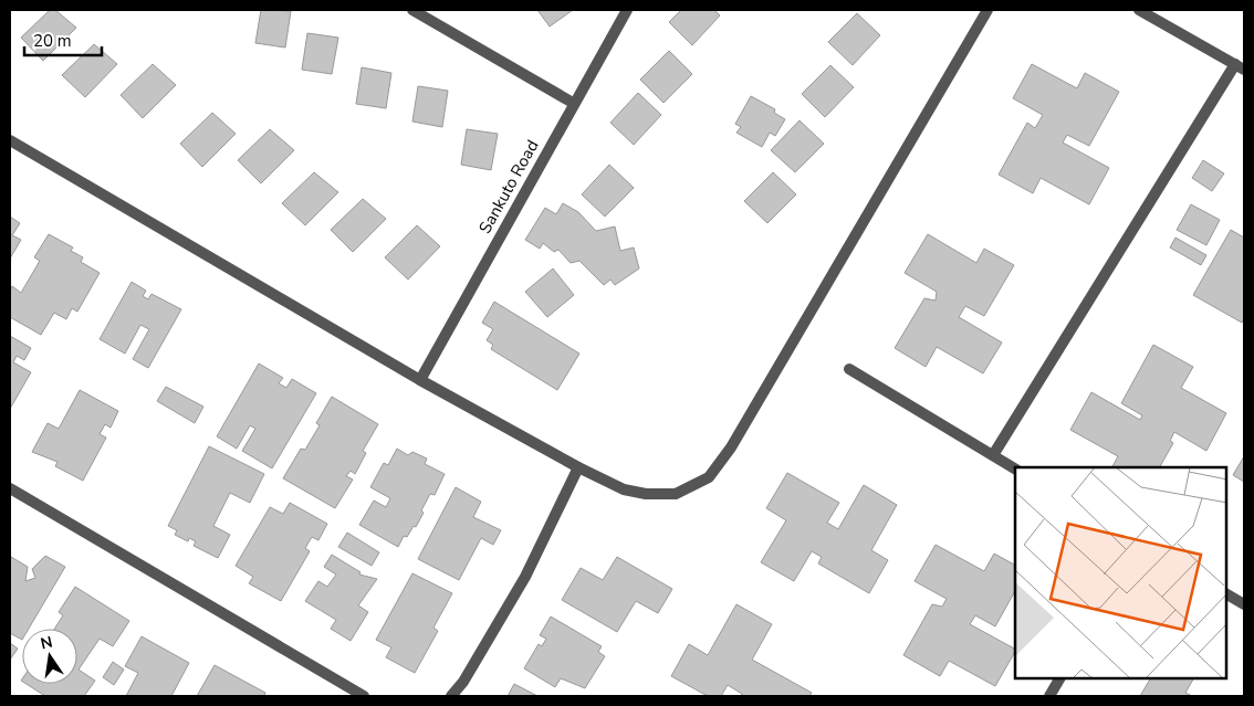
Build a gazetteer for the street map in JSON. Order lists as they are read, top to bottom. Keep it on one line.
{"streets":{"street":["Sankuto Road"]},"scale_bar":"20 m","north":"top"}
